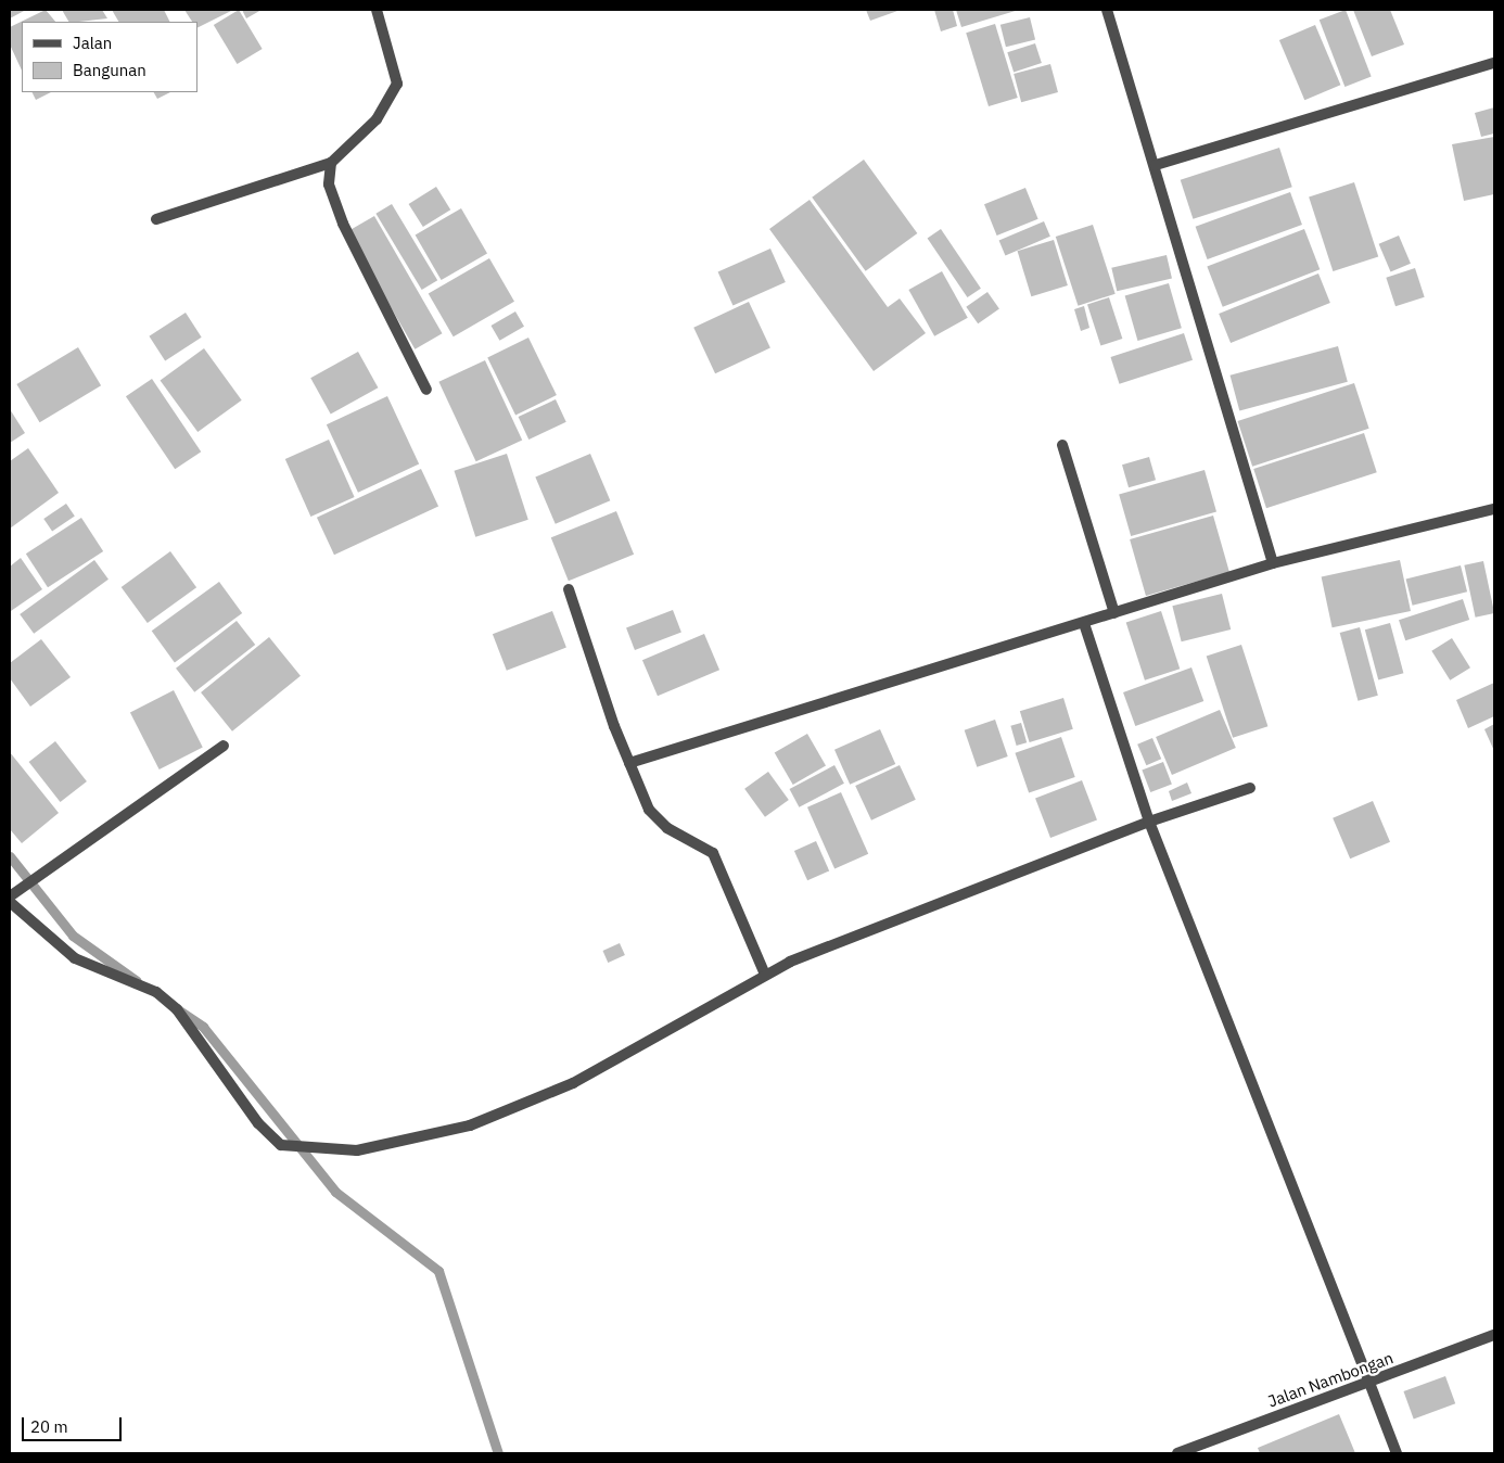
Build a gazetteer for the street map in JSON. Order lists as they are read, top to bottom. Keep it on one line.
{"streets":{"street":["Jalan Nambongan"]},"legend":["Jalan","Bangunan"],"scale_bar":"20 m"}
